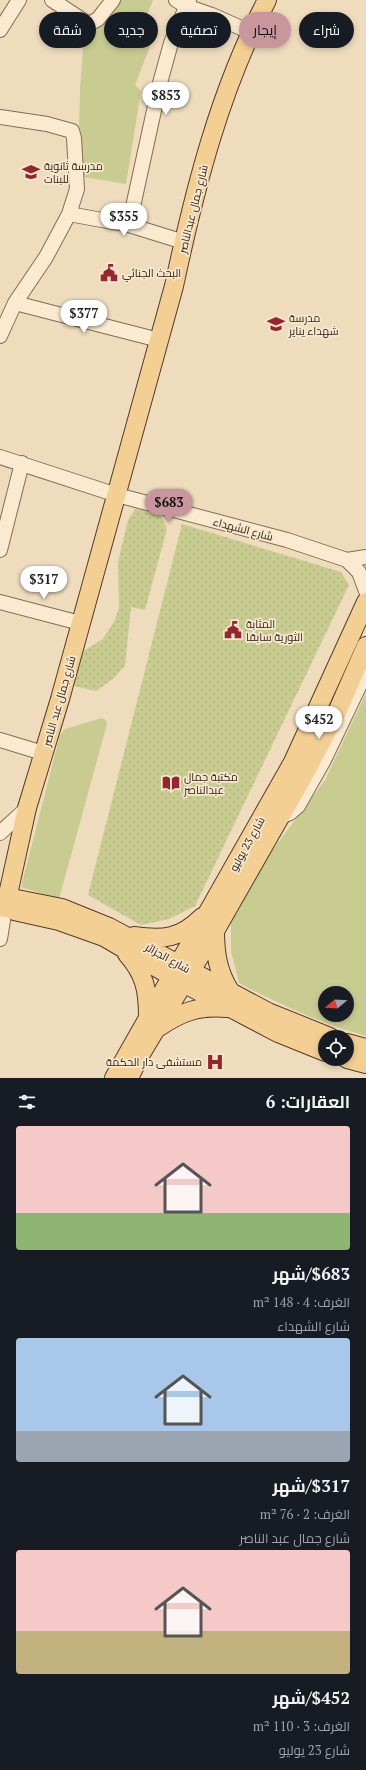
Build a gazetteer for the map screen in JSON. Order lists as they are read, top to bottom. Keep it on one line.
{"streets":{"main road":["شارع جمال عبدالناصر","شارع جمال عبد الناصر","شارع 23 يوليو","شارع الجزائر"],"street":["شارع الشهداء"]},"crossings":[["شارع جمال عبدالناصر","شارع الشهداء"],["شارع جمال عبدالناصر","شارع جمال عبد الناصر"],["شارع الشهداء","شارع جمال عبد الناصر"],["شارع جمال عبد الناصر","شارع الجزائر"],["شارع 23 يوليو","شارع الجزائر"]],"places":{"school or university":["مدرسة ثانوية للبنات","مدرسة شهداء يناير"],"public building":["البحث الجنائي","المثابة الثورية سابقا"],"library":["مكتبة جمال عبدالناصر"],"hospital":["مستشفى دار الحكمة"]},"north":"left","page":{"chip":["شراء","إيجار","تصفية","جديد","شقة"],"price":["$853","$355","$377","$683","$317","$452"],"heading":"العقارات: 6","list":[{"name":"$683/شهر","note":"الغرف: 4 · 148 m² · شارع الشهداء"},{"name":"$317/شهر","note":"الغرف: 2 · 76 m² · شارع جمال عبد الناصر"},{"name":"$452/شهر","note":"الغرف: 3 · 110 m² · شارع 23 يوليو"}]}}
